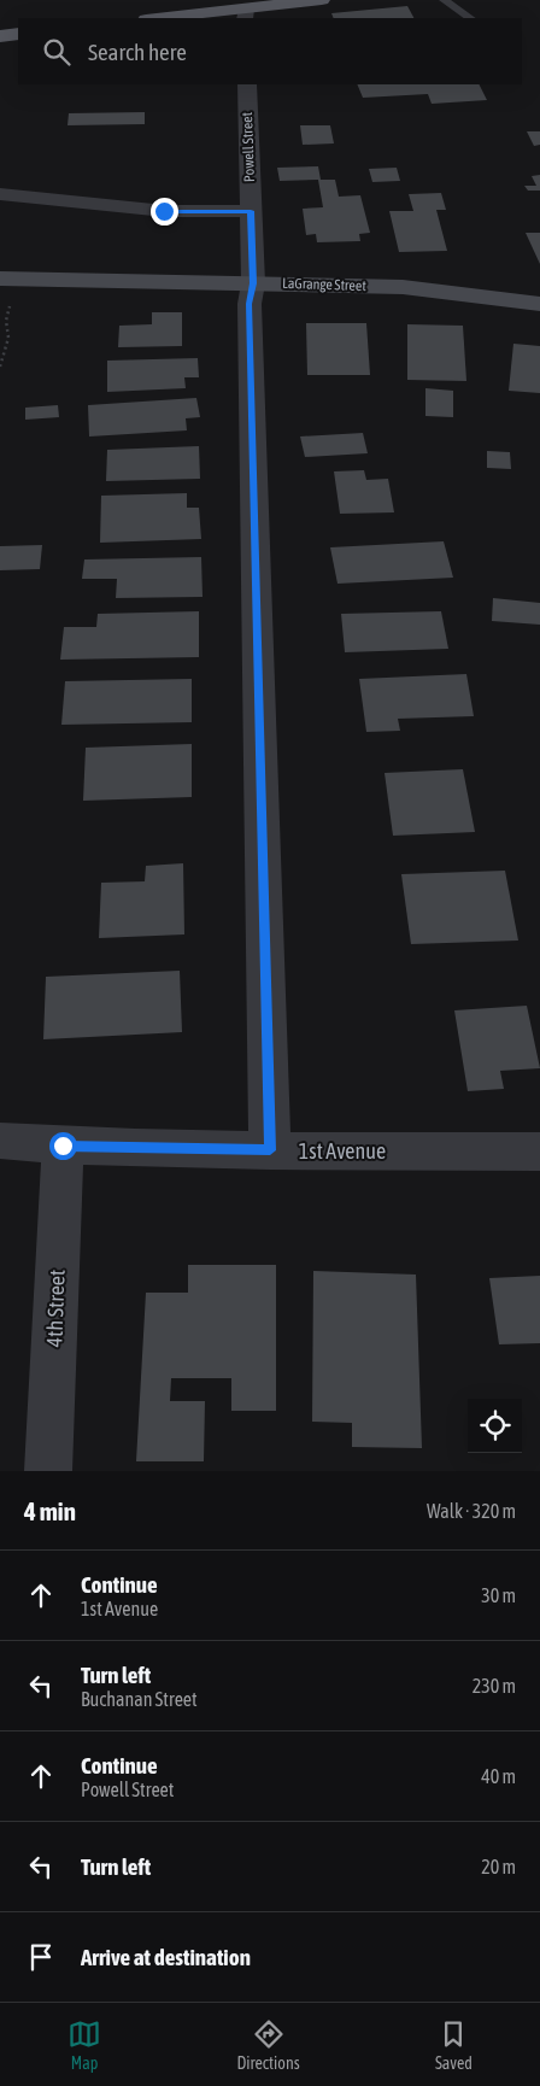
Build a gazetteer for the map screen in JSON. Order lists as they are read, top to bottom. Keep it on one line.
{"streets":{"street":["Powell Street","LaGrange Street","1st Avenue","4th Street"]},"crossings":[["Powell Street","LaGrange Street"],["Powell Street","1st Avenue"],["1st Avenue","4th Street"]],"page":{"search":"Search here","heading":["4 min","Walk · 320 m"],"list":[["Continue","1st Avenue","30 m"],["Turn left","Buchanan Street","230 m"],["Continue","Powell Street","40 m"],["Turn left","20 m"],"Arrive at destination"],"nav":["Map","Directions","Saved"]}}
